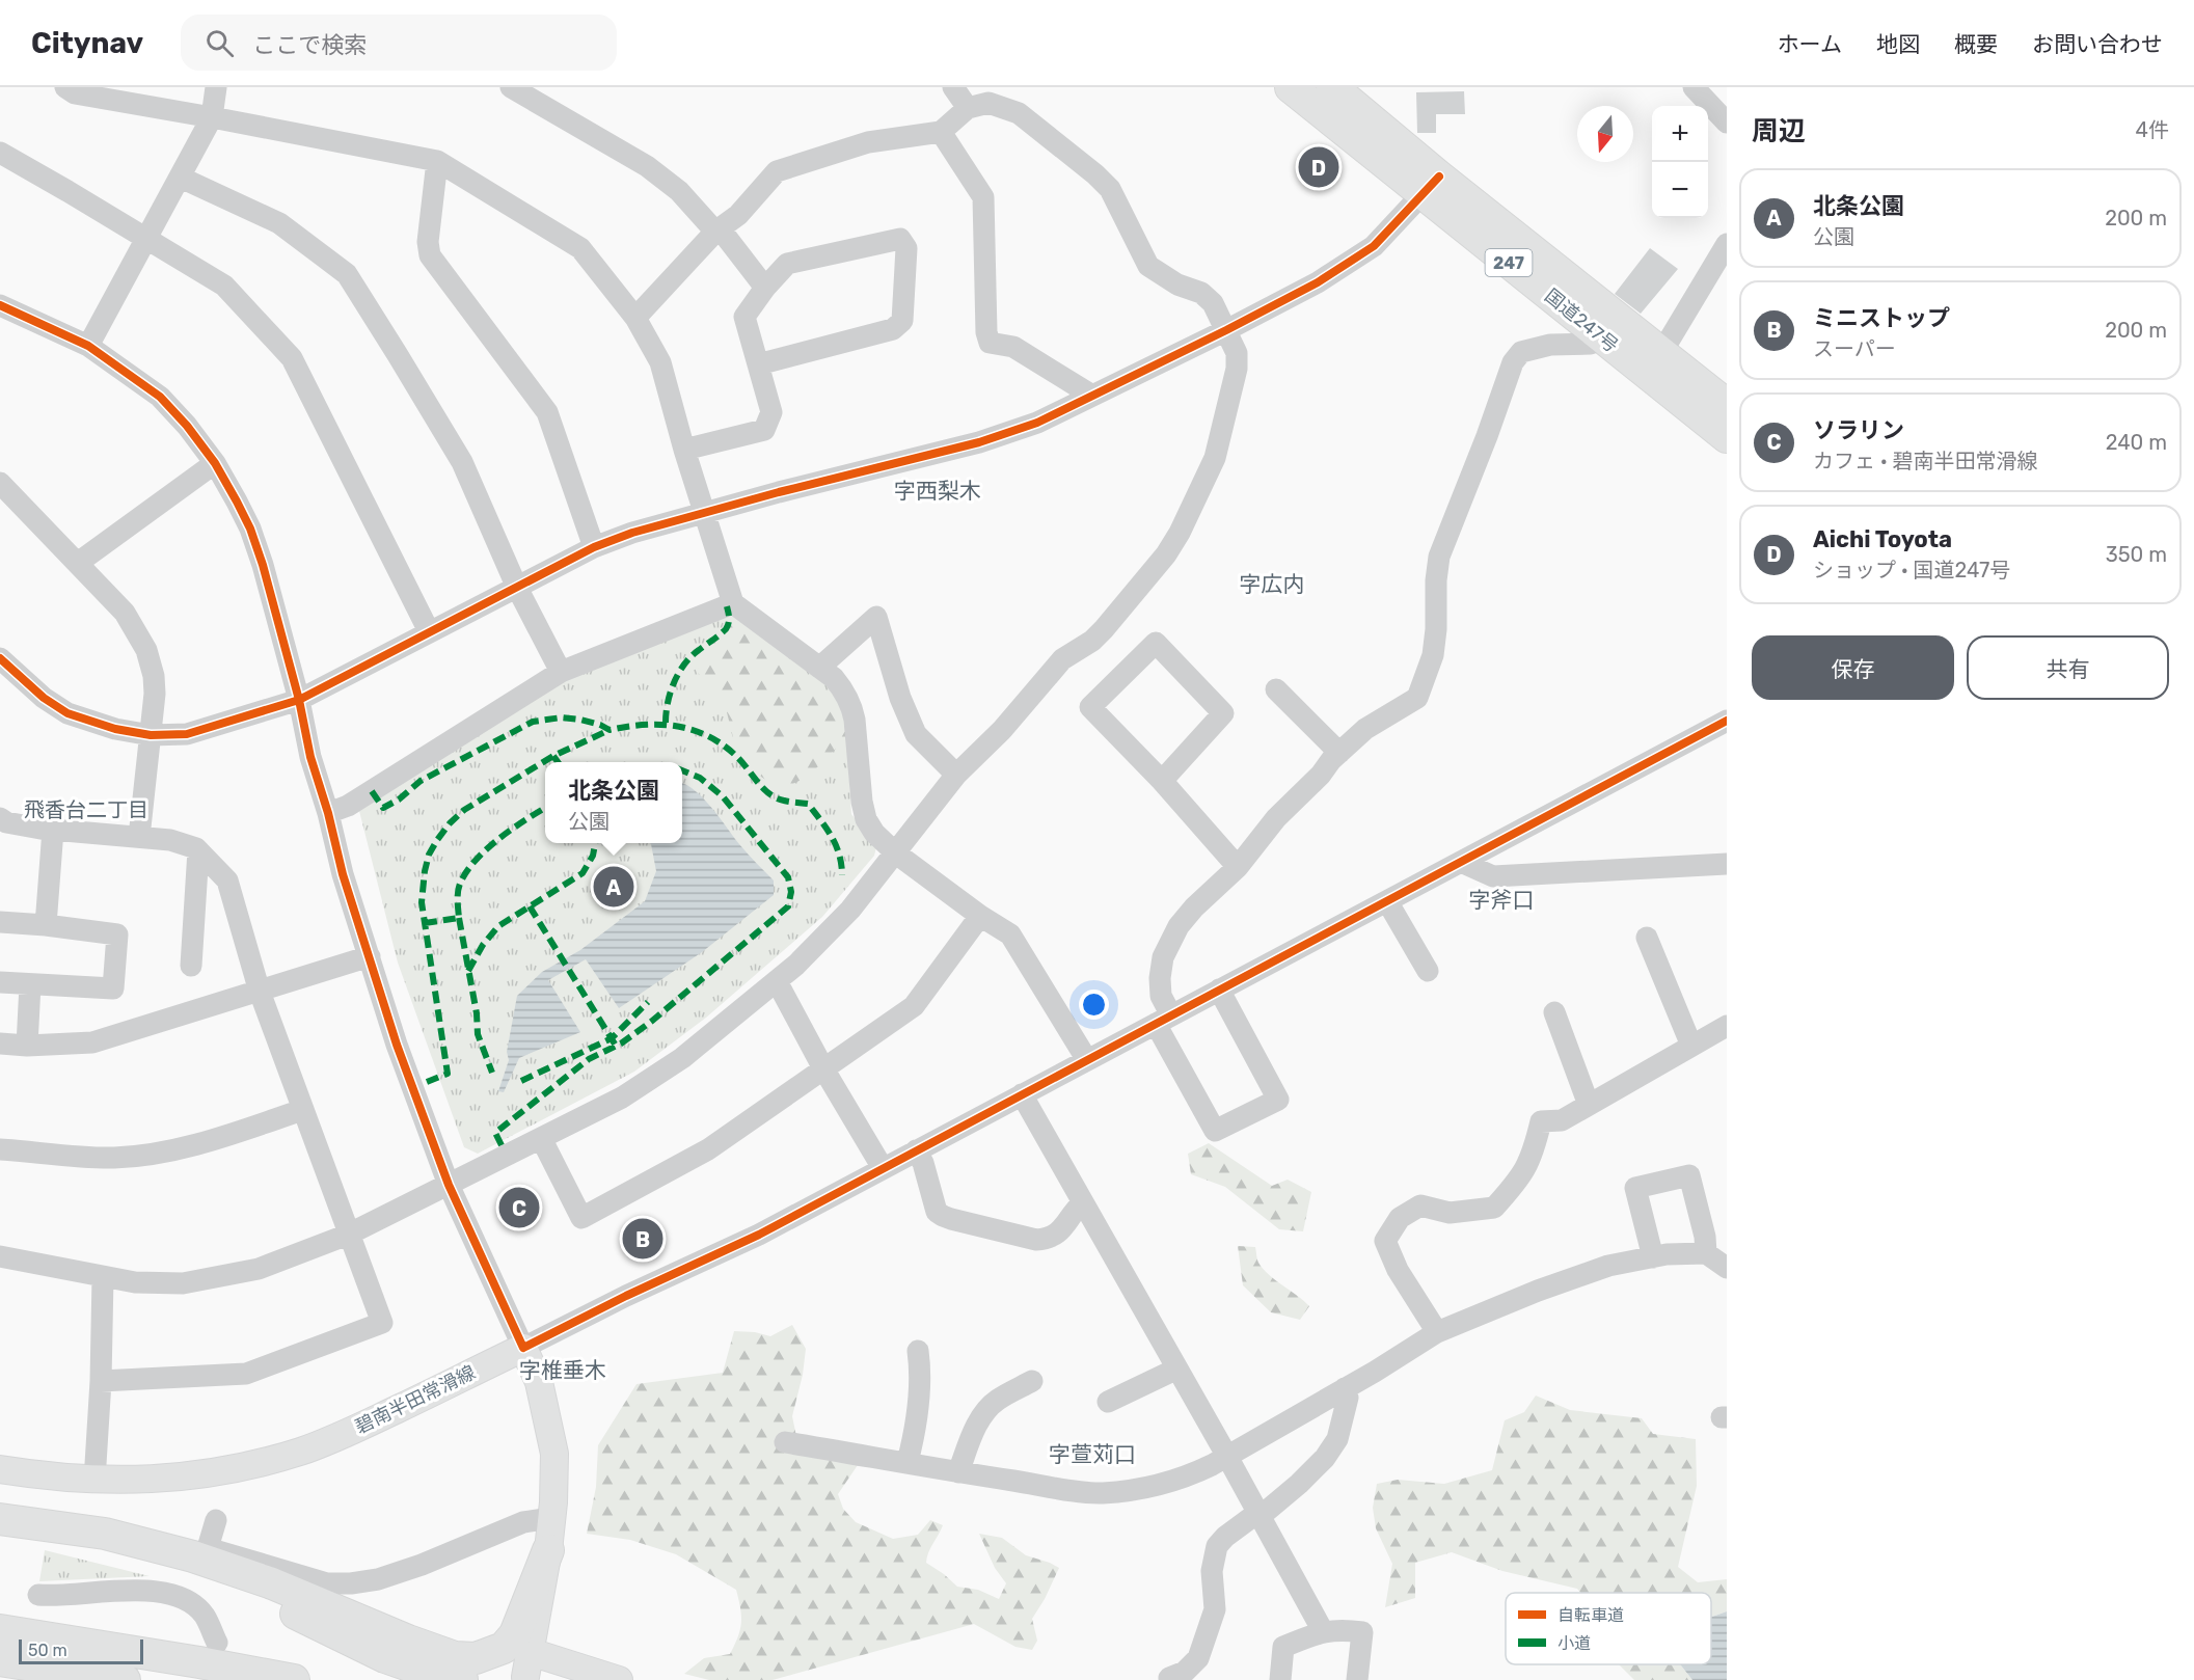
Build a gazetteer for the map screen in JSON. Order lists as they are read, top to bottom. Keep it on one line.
{"streets":{"highway":["247","国道247号"],"main road":["碧南半田常滑線"]},"districts":["字西梨木","字広内","飛香台二丁目","字斧口","字椎垂木","字萱苅口"],"legend":["自転車道","小道"],"scale_bar":"50 m","north":"bottom","page":{"header":"Citynav","search":"ここで検索","nav":["ホーム","地図","概要","お問い合わせ"],"heading":["周辺","4件"],"map_buttons":["+","−"],"pins":["D","A","C","B"],"list":[{"mark":"A","name":"北条公園","note":"公園","value":"200 m"},{"mark":"B","name":"ミニストップ","note":"スーパー","value":"200 m"},{"mark":"C","name":"ソラリン","note":"カフェ · 碧南半田常滑線","value":"240 m"},{"mark":"D","name":"Aichi Toyota","note":"ショップ · 国道247号","value":"350 m"}],"buttons":["保存","共有"],"popup":["北条公園","公園"],"scale":"50 m"}}
